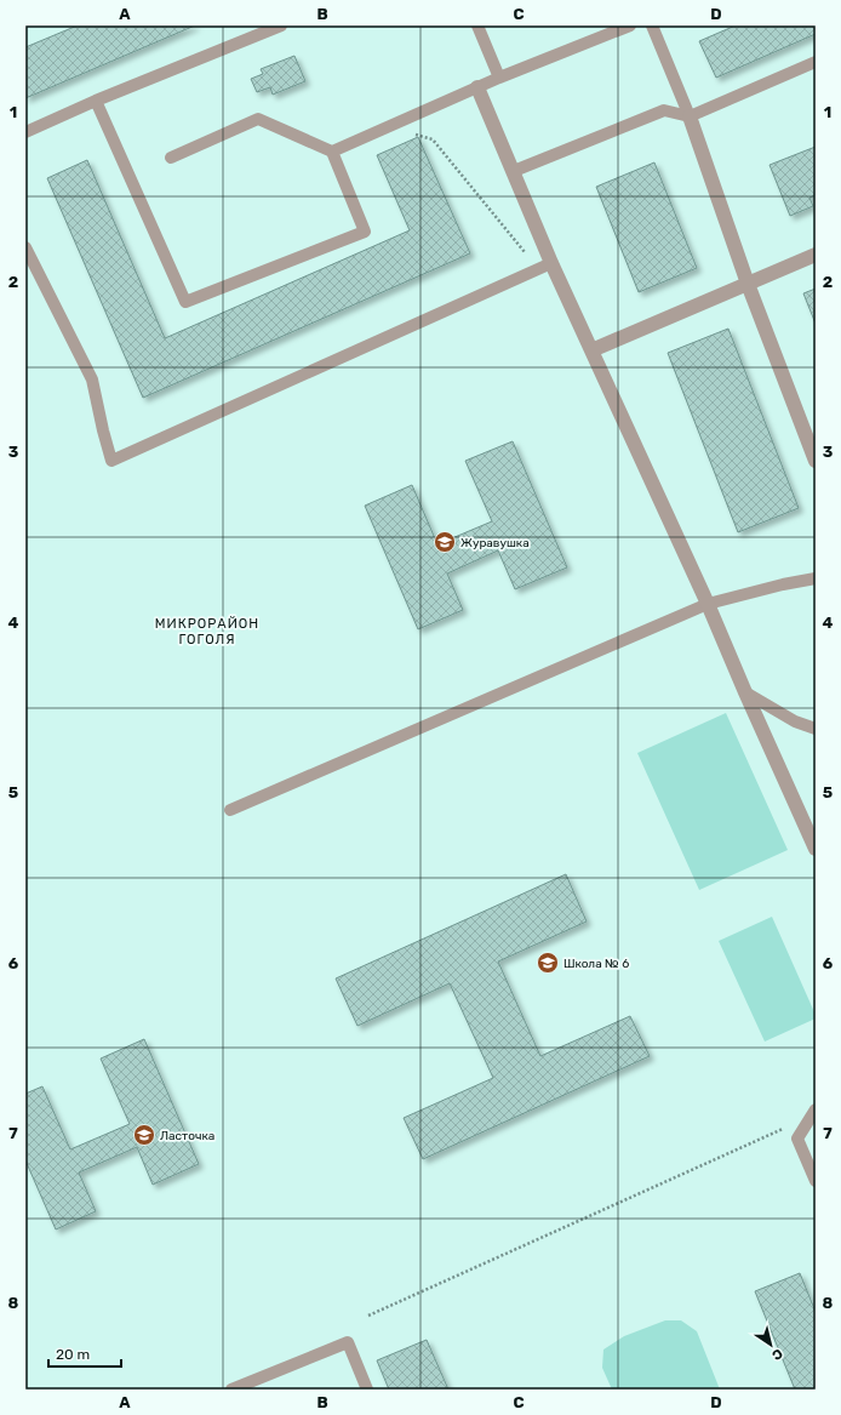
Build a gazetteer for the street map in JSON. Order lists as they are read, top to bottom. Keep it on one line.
{"districts":["МИКРОРАЙОН ГОГОЛЯ"],"places":{"school or university":["Журавушка","Школа № 6","Ласточка"]},"scale_bar":"20 m","north":"bottom right","grid":{"columns":["A","B","C","D"],"rows":["1","2","3","4","5","6","7","8"]}}
